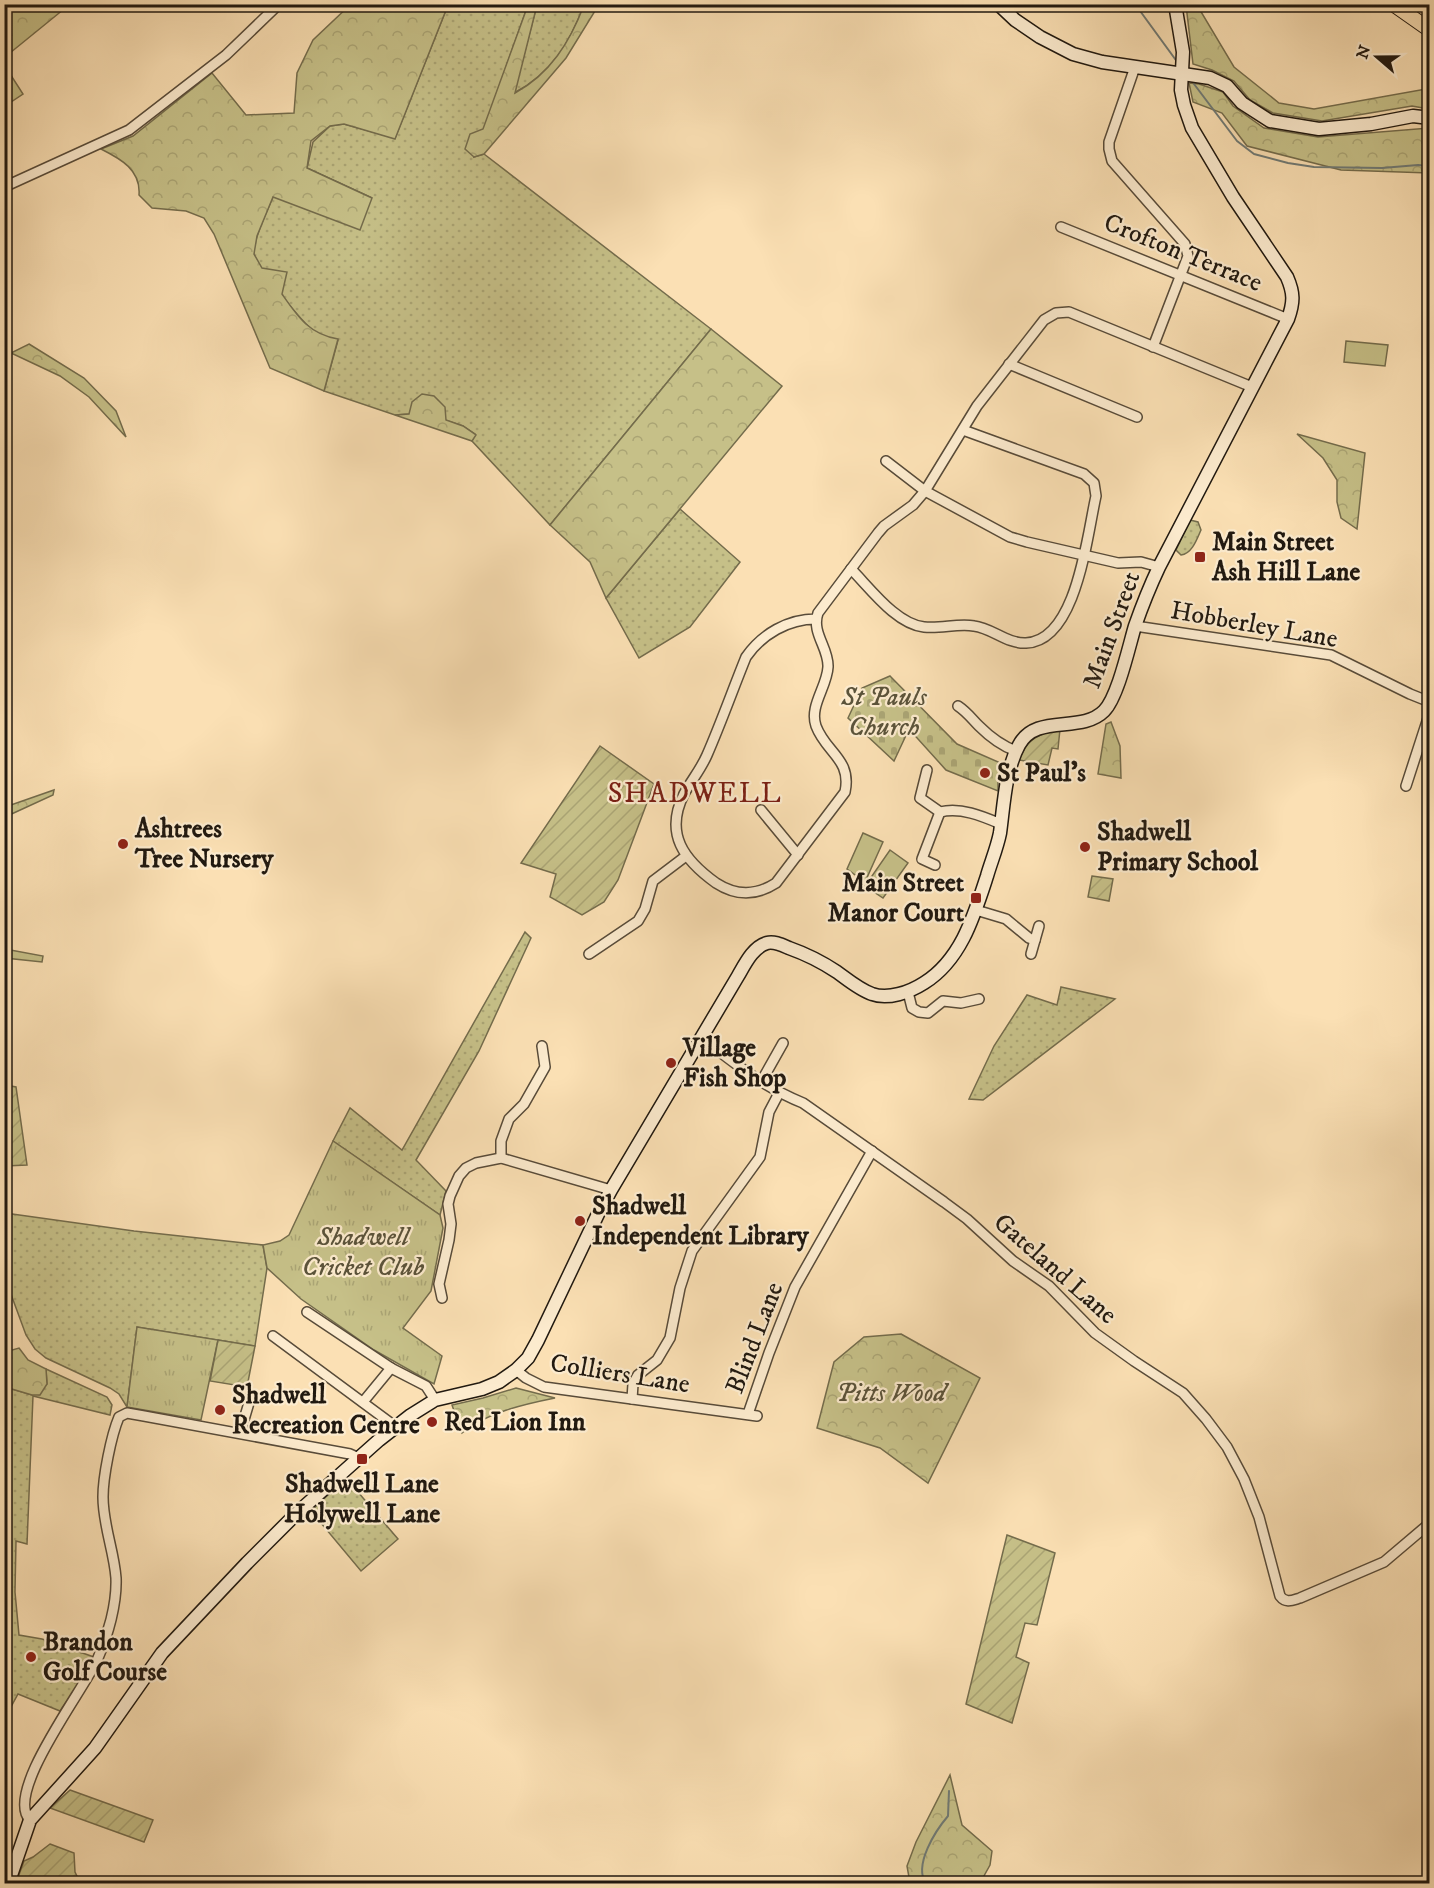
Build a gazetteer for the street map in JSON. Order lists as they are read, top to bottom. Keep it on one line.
{"streets":{"street":["Crofton Terrace","Hobberley Lane","Main Street","Gateland Lane","Blind Lane","Colliers Lane"]},"crossings":[["Crofton Terrace","Main Street"],["Hobberley Lane","Main Street"],["Main Street","Gateland Lane"],["Main Street","Colliers Lane"],["Gateland Lane","Blind Lane"],["Blind Lane","Colliers Lane"]],"districts":["SHADWELL"],"parks":["St Pauls Church","Shadwell Cricket Club","Pitts Wood"],"places":{"transit":["Main Street Ash Hill Lane","Main Street Manor Court","Shadwell Lane Holywell Lane"],"other":["St Paul's","Ashtrees Tree Nursery","Shadwell Primary School","Village Fish Shop","Shadwell Independent Library","Shadwell Recreation Centre","Red Lion Inn","Brandon Golf Course"]},"north":"left"}
